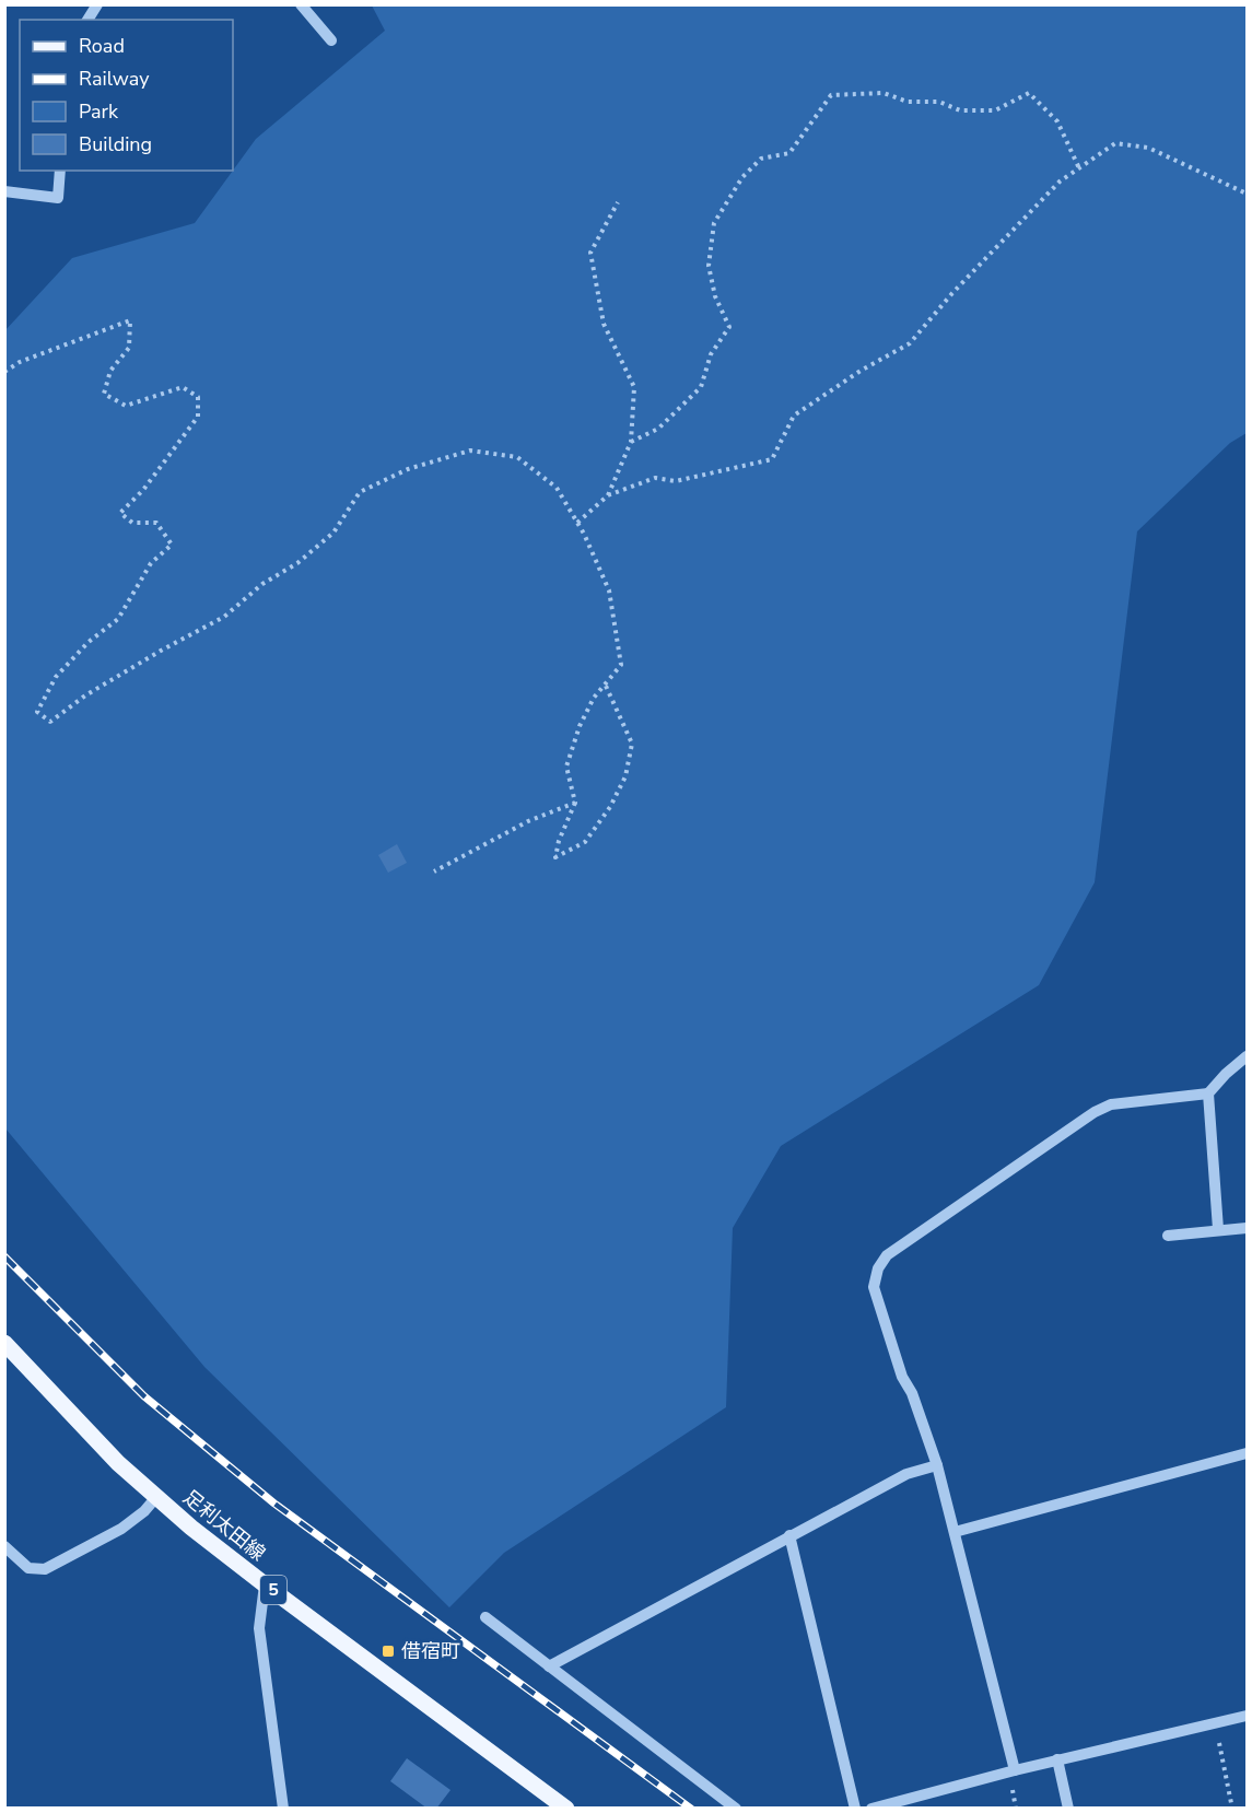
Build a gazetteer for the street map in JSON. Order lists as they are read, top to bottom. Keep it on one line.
{"streets":{"main road":["足利太田線","5"]},"places":{"transit":["借宿町"]},"legend":["Road","Railway","Park","Building"]}
